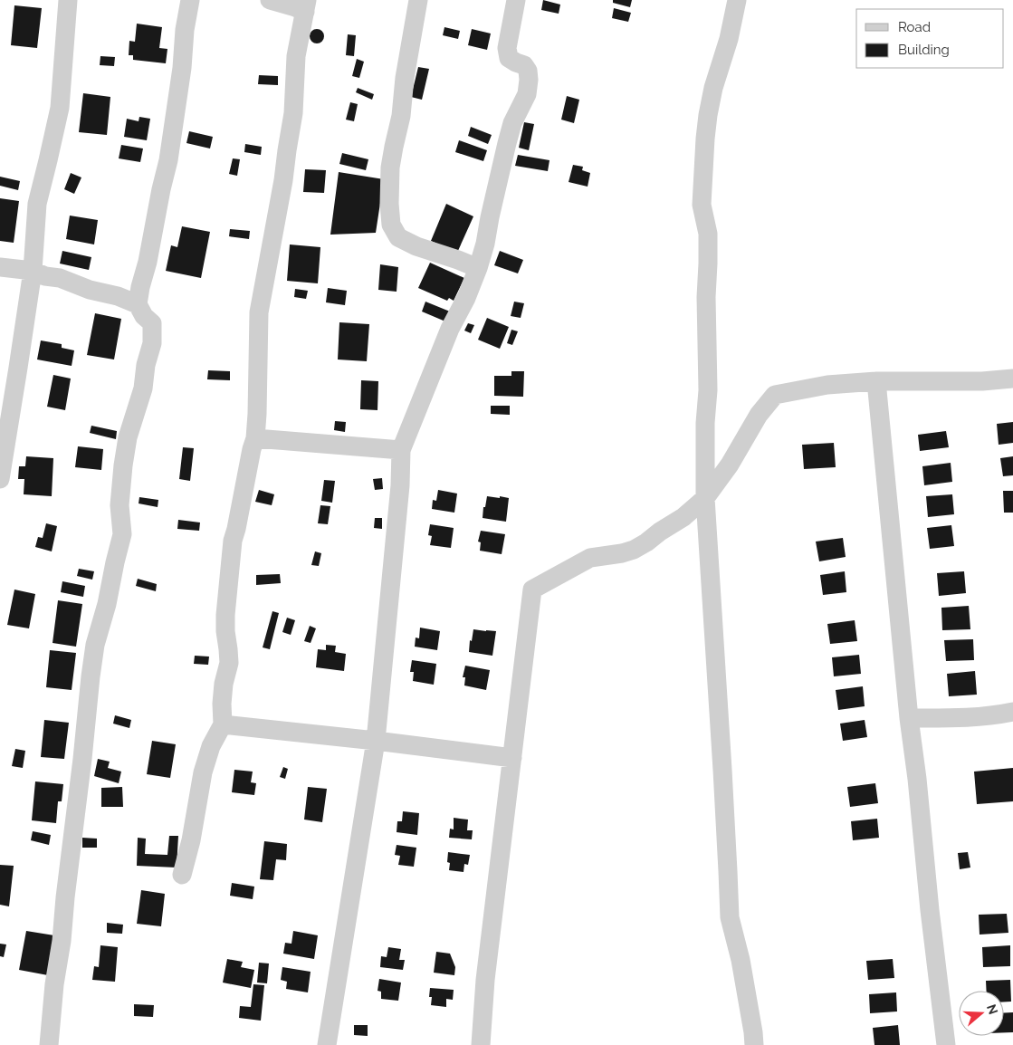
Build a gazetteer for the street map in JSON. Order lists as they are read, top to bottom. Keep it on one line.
{"legend":["Road","Building"],"north":"right"}
